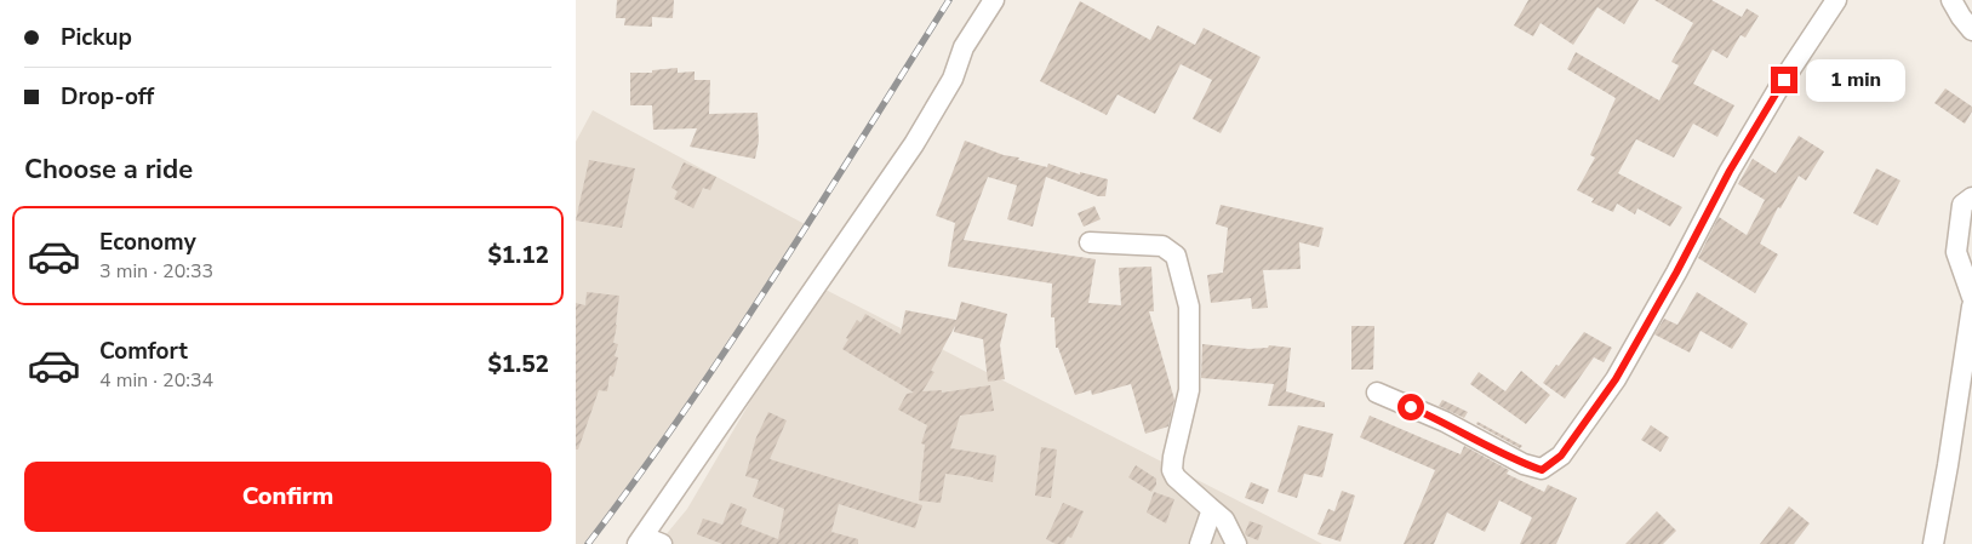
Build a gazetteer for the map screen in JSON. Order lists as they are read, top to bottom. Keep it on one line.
{"page":{"banner":["Pickup","Drop-off"],"bubble":"1 min","heading":"Choose a ride","list":[{"name":"Economy","note":"3 min · 20:33","value":"$1.12"},{"name":"Comfort","note":"4 min · 20:34","value":"$1.52"}],"buttons":"Confirm"}}
